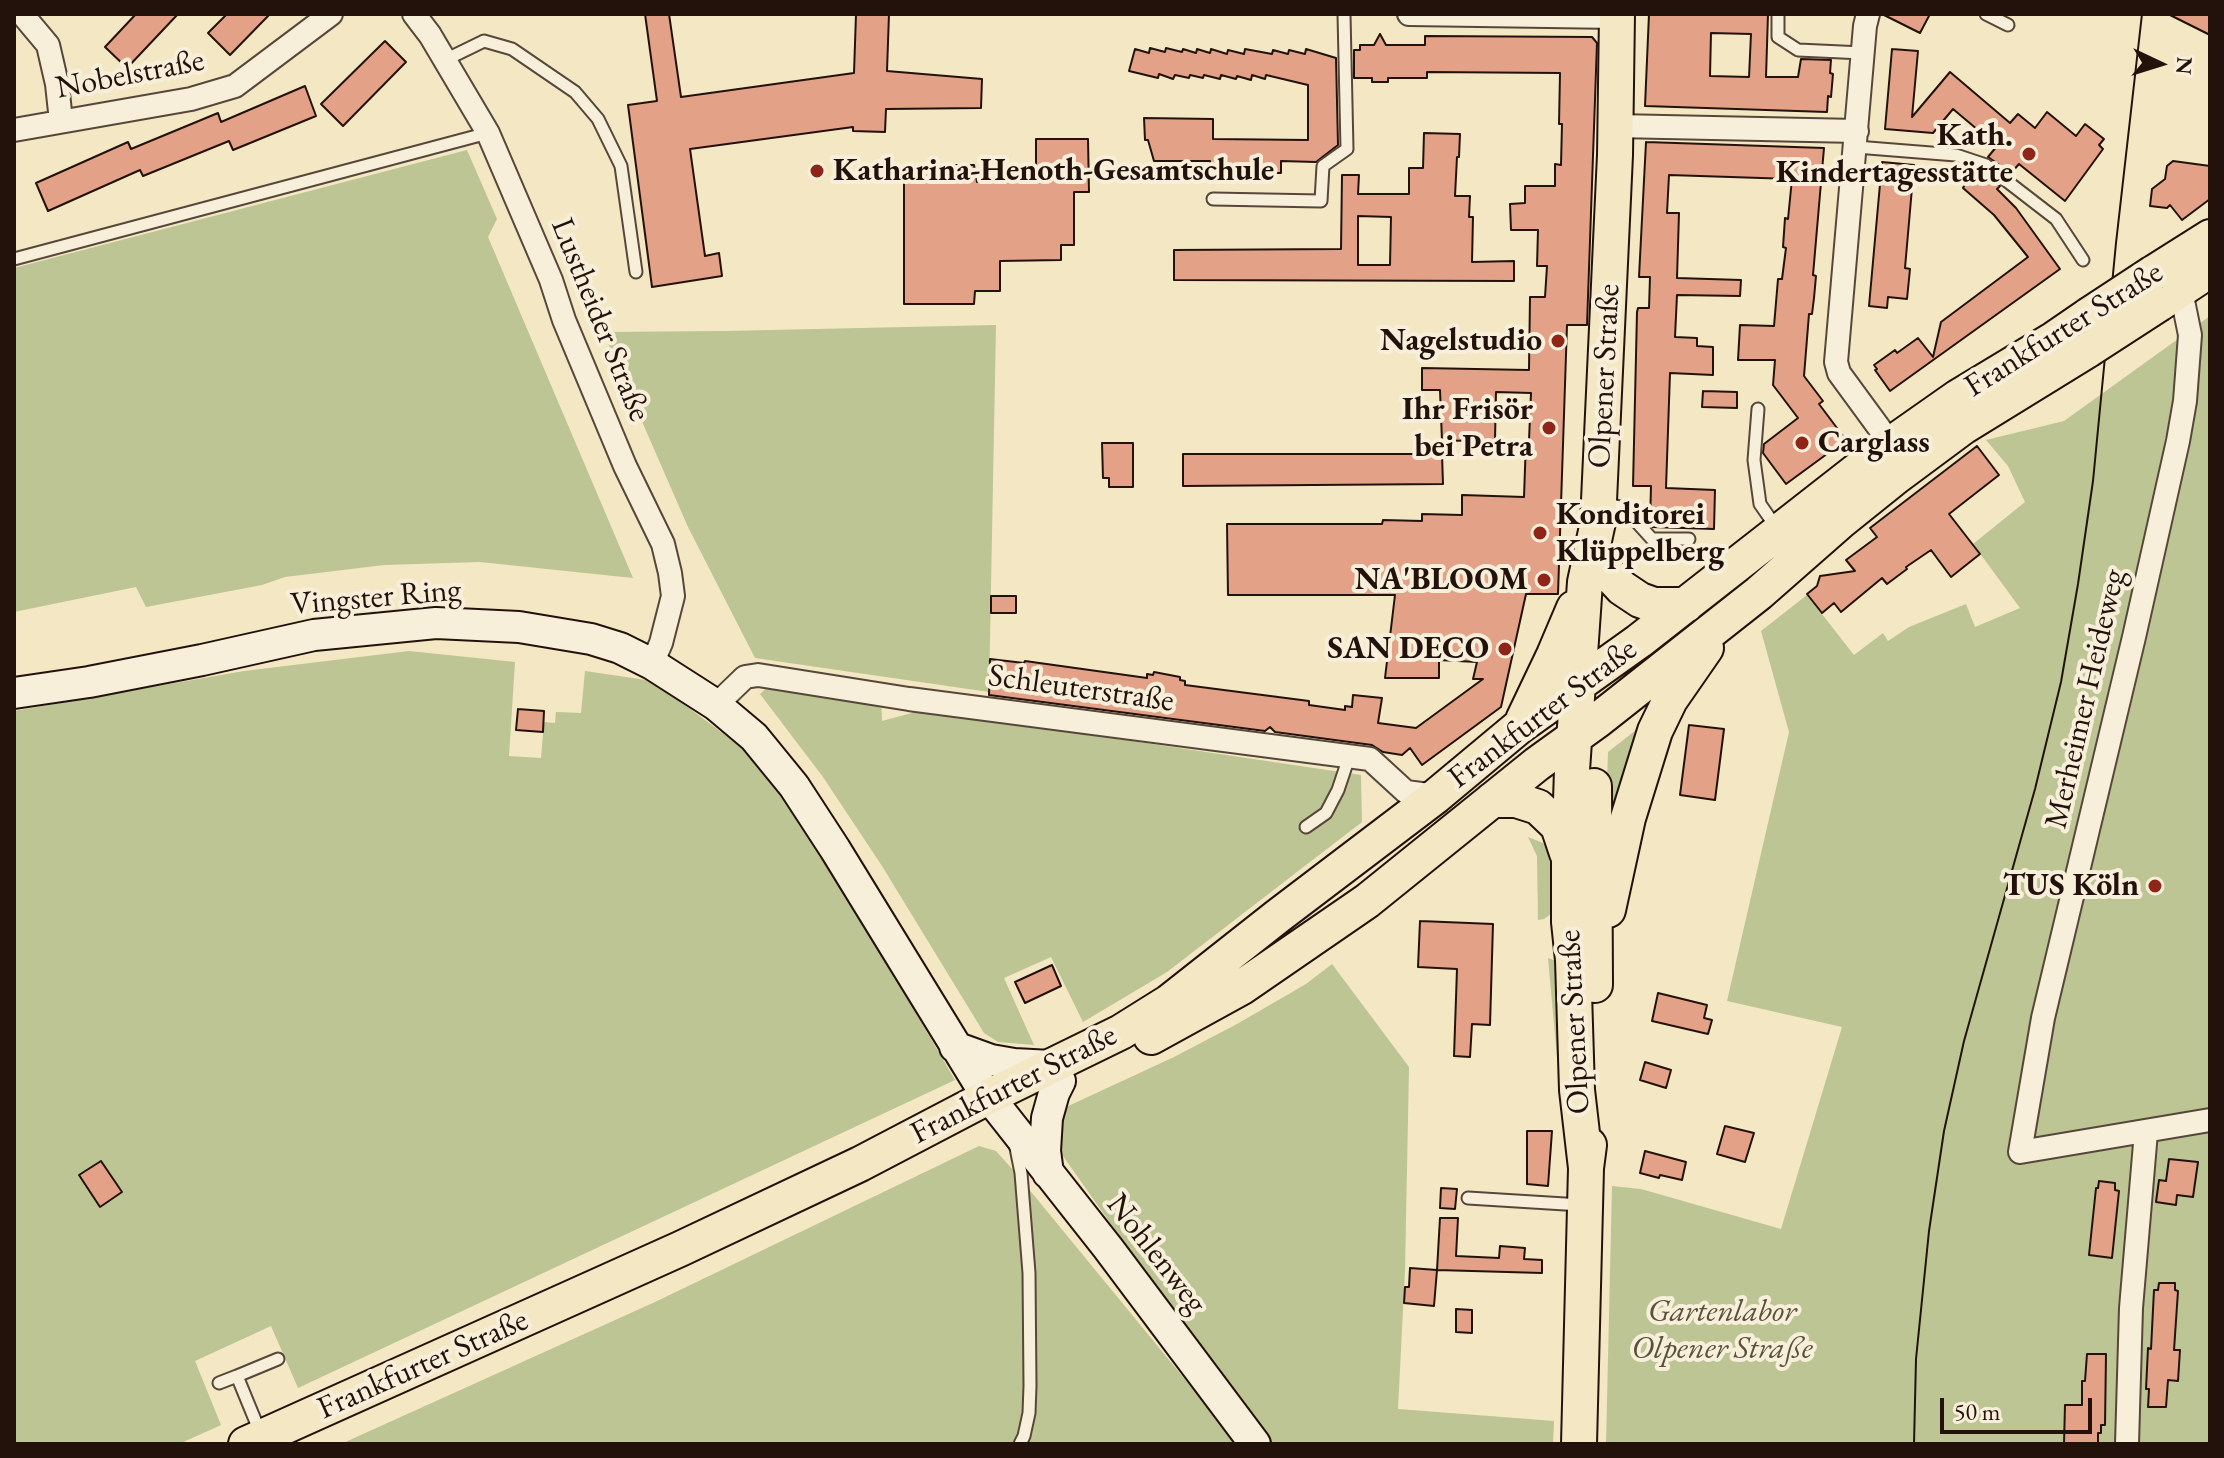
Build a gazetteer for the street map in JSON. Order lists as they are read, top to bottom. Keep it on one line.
{"streets":{"main road":["Frankfurter Straße","Olpener Straße","Vingster Ring","Nohlenweg"],"street":["Nobelstraße","Lustheider Straße","Schleuterstraße","Merheimer Heideweg"]},"crossings":[["Lustheider Straße","Vingster Ring"],["Frankfurter Straße","Olpener Straße"],["Frankfurter Straße","Vingster Ring"],["Frankfurter Straße","Schleuterstraße"],["Frankfurter Straße","Merheimer Heideweg"],["Frankfurter Straße","Nohlenweg"],["Vingster Ring","Schleuterstraße"],["Vingster Ring","Nohlenweg"]],"parks":["Gartenlabor Olpener Straße"],"places":["Kath. Kindertagesstätte","Katharina-Henoth-Gesamtschule","Nagelstudio","Ihr Frisör bei Petra","Carglass","Konditorei Klüppelberg","NA'BLOOM","SAN DECO","TUS Köln"],"scale_bar":"50 m","north":"right"}
